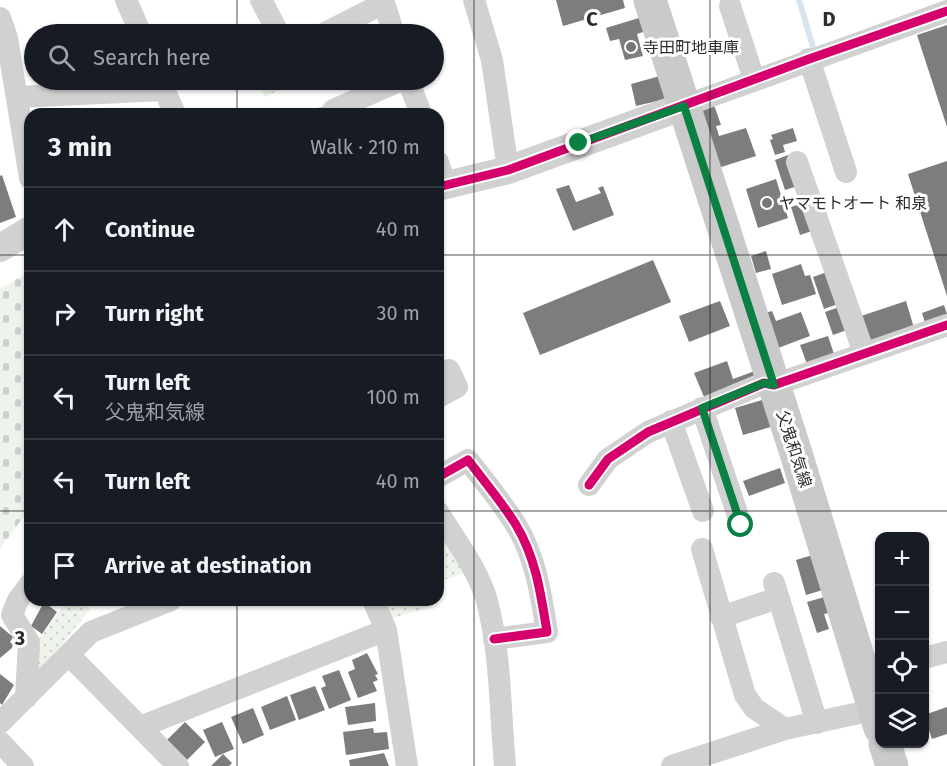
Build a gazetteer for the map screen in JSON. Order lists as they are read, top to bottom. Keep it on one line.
{"streets":{"main road":["父鬼和気線"]},"places":["寺田町地車庫","ヤマモトオート 和泉"],"page":{"search":"Search here","heading":["3 min","Walk · 210 m"],"list":[["Continue","40 m"],["Turn right","30 m"],["Turn left","父鬼和気線","100 m"],["Turn left","40 m"],"Arrive at destination"],"map_buttons":["+","−"]},"grid":{"columns":["C","D"],"rows":["3"]}}
